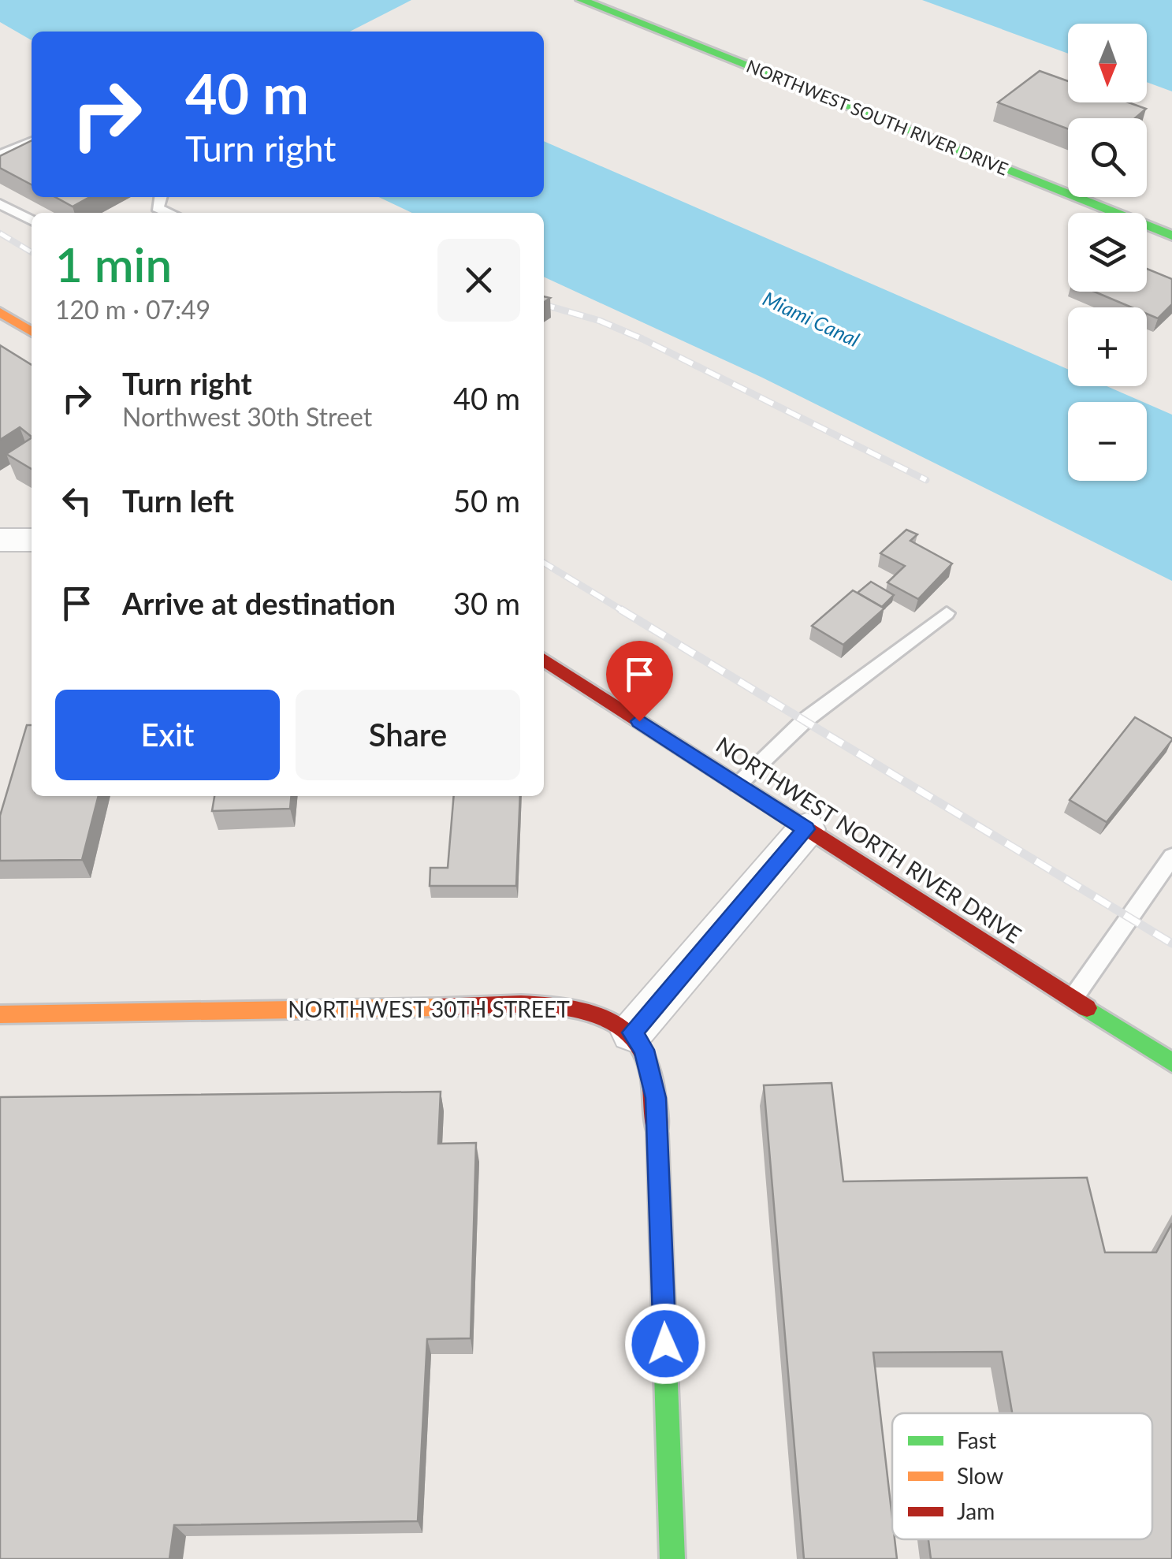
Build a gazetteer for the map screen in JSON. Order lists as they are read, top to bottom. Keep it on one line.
{"streets":{"street":["NORTHWEST SOUTH RIVER DRIVE","NORTHWEST NORTH RIVER DRIVE","NORTHWEST 30TH STREET"]},"water":["Miami Canal"],"legend":["Fast","Slow","Jam"],"north":"bottom","page":{"map_buttons":["+","−"],"turn":["40 m","Turn right"],"heading":["1 min","120 m · 07:49"],"list":[{"name":"Turn right","note":"Northwest 30th Street","value":"40 m"},{"name":"Turn left","value":"50 m"},{"name":"Arrive at destination","value":"30 m"}],"buttons":["Exit","Share"]}}
